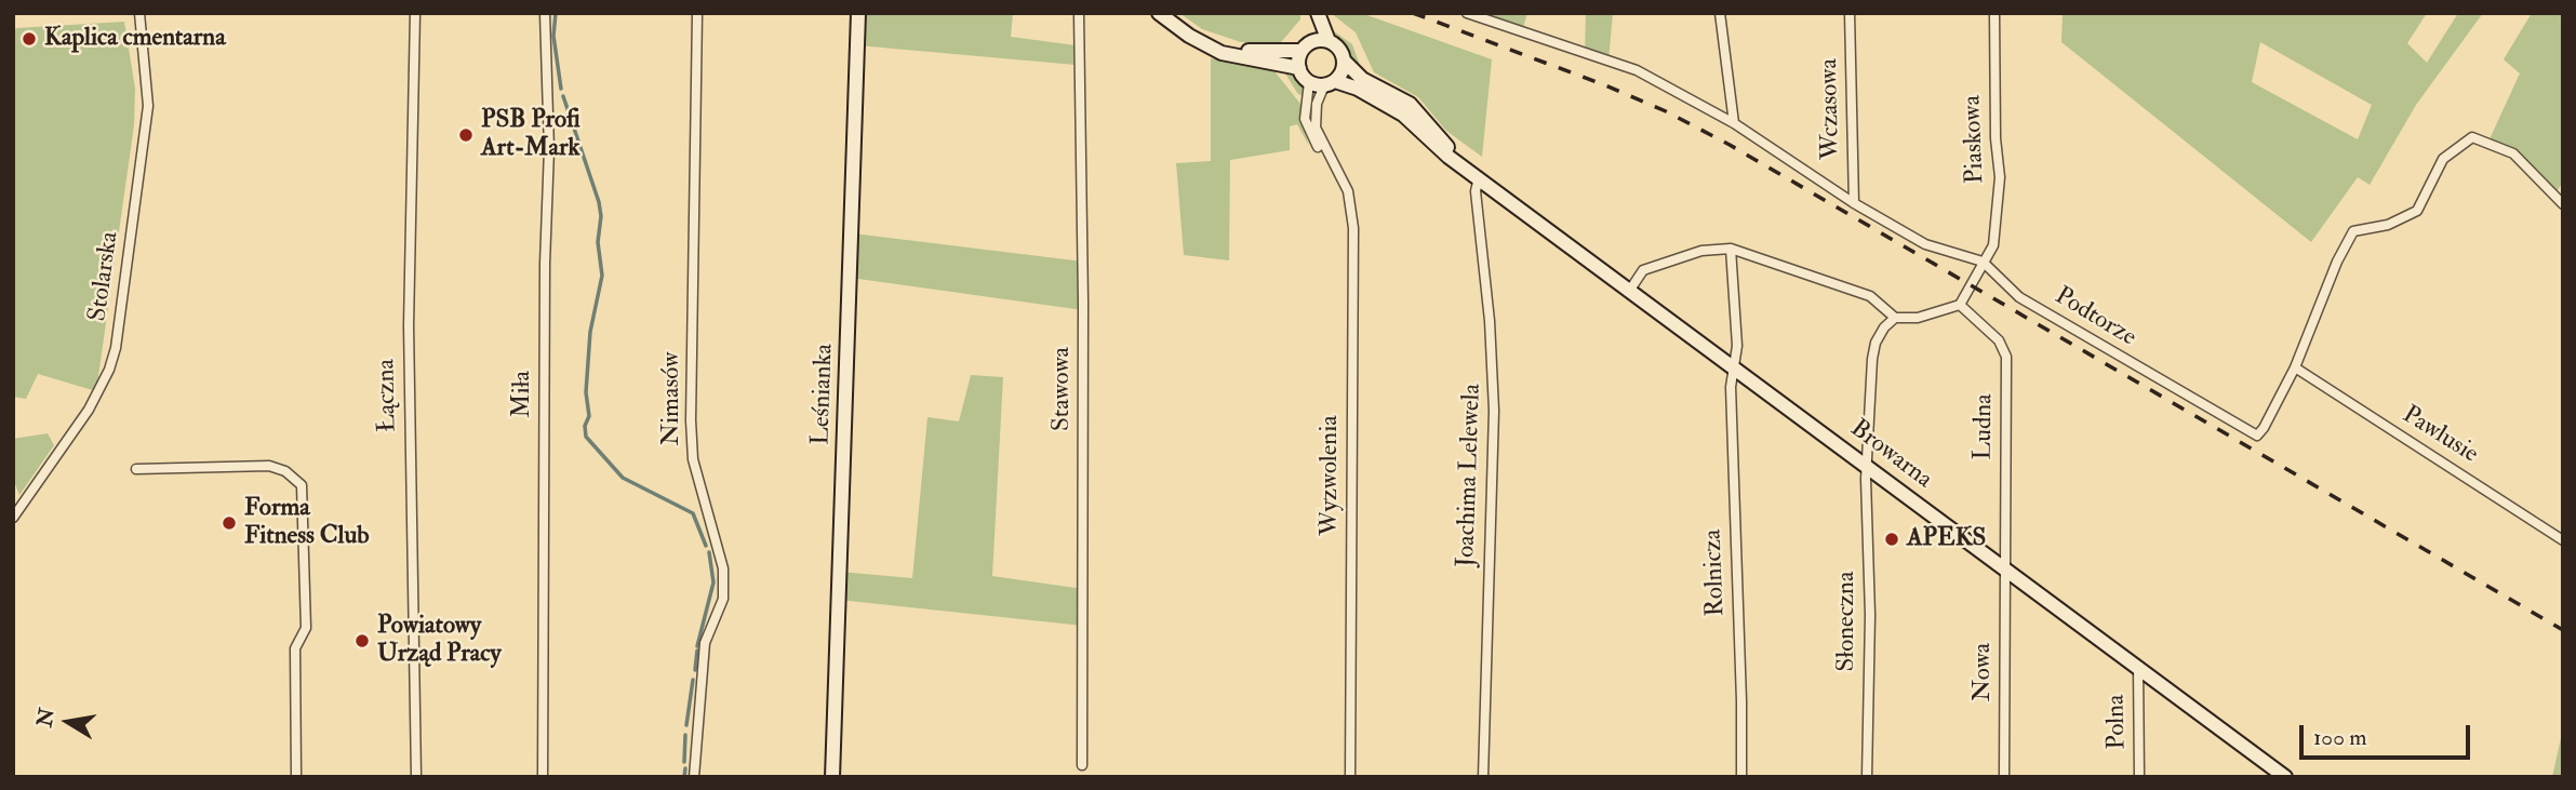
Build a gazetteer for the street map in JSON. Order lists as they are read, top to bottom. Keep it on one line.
{"streets":{"street":["Wczasowa","Piaskowa","Stolarska","Podtorze","Stawowa","Miła","Leśnianka","Łączna","Nimasów","Ludna","Pawlusie","Browarna","Wyzwolenia","Joachima Lelewela","Rolnicza","Słoneczna","Nowa","Polna"]},"crossings":[["Piaskowa","Podtorze"],["Podtorze","Pawlusie"],["Ludna","Browarna"],["Ludna","Nowa"],["Browarna","Wyzwolenia"],["Browarna","Joachima Lelewela"],["Browarna","Rolnicza"],["Browarna","Słoneczna"],["Browarna","Nowa"],["Browarna","Polna"]],"places":["Kaplica cmentarna","PSB Profi Art-Mark","Forma Fitness Club","APEKS","Powiatowy Urząd Pracy"],"scale_bar":"100 m","north":"left"}
